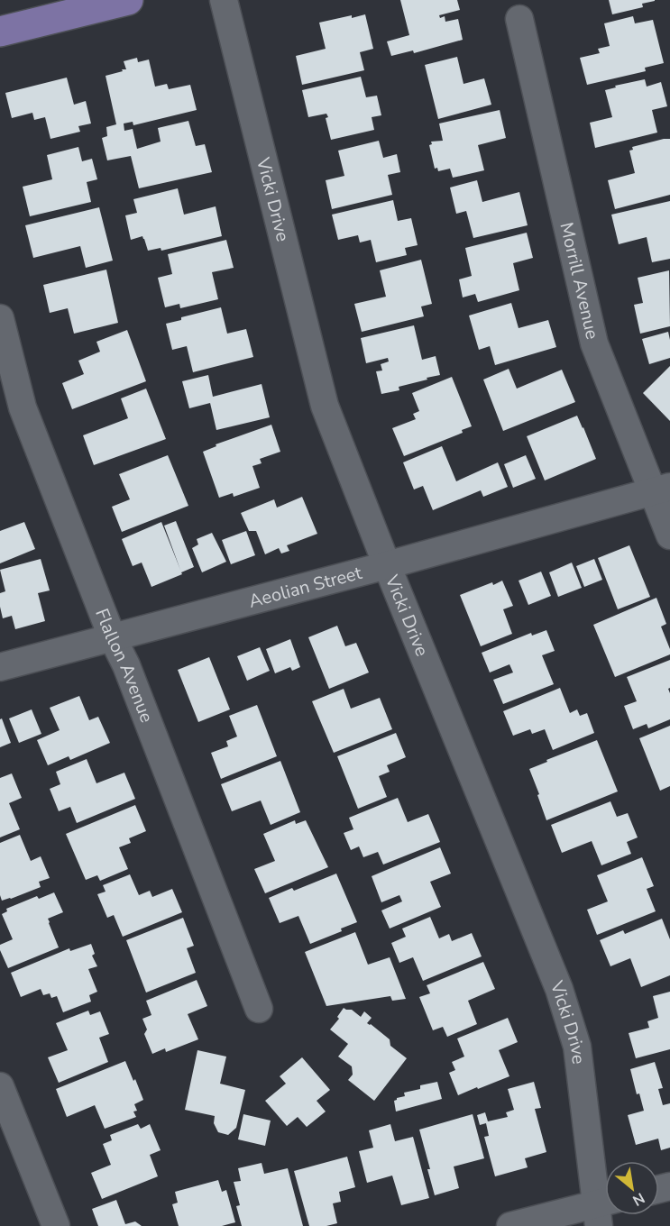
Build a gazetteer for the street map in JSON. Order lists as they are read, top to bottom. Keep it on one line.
{"streets":{"street":["Vicki Drive","Morrill Avenue","Aeolian Street","Flallon Avenue"]},"crossings":[["Vicki Drive","Aeolian Street"],["Morrill Avenue","Aeolian Street"],["Aeolian Street","Flallon Avenue"]],"north":"bottom right"}
